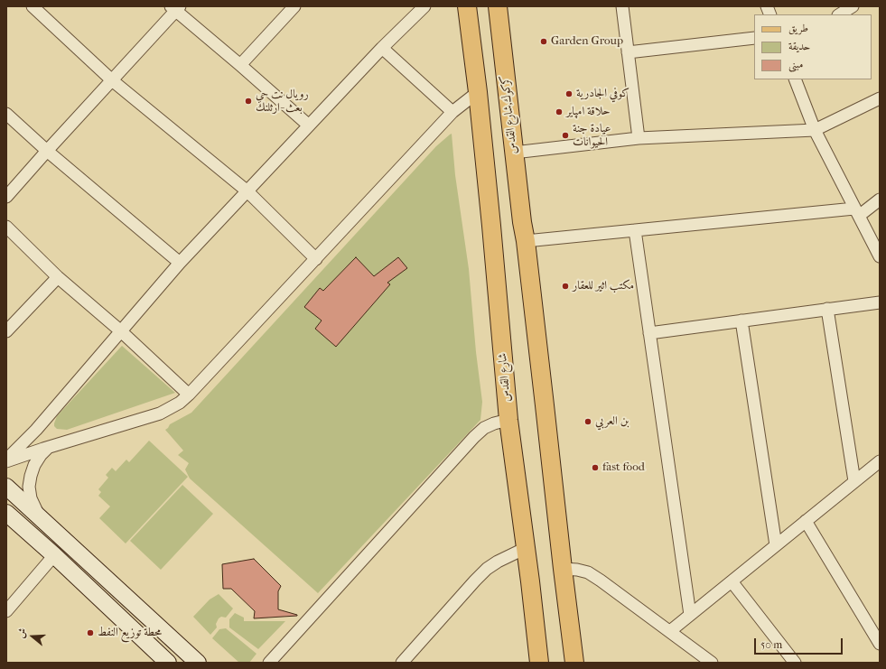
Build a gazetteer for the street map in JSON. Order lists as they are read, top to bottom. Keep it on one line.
{"streets":{"main road":["كركوك,شارع القدس","شارع القدس"]},"places":["Garden Group","كوفي الجادرية","رويال نت حي بعث -ارثلنك","حلاقة امپاير","عيادة جنة الحيوانات","مكتب اثير للعقار","بن العربي","fast food","محطة توزيع النفط"],"legend":["طريق","حديقة","مبنى"],"scale_bar":"50 m","north":"left"}
